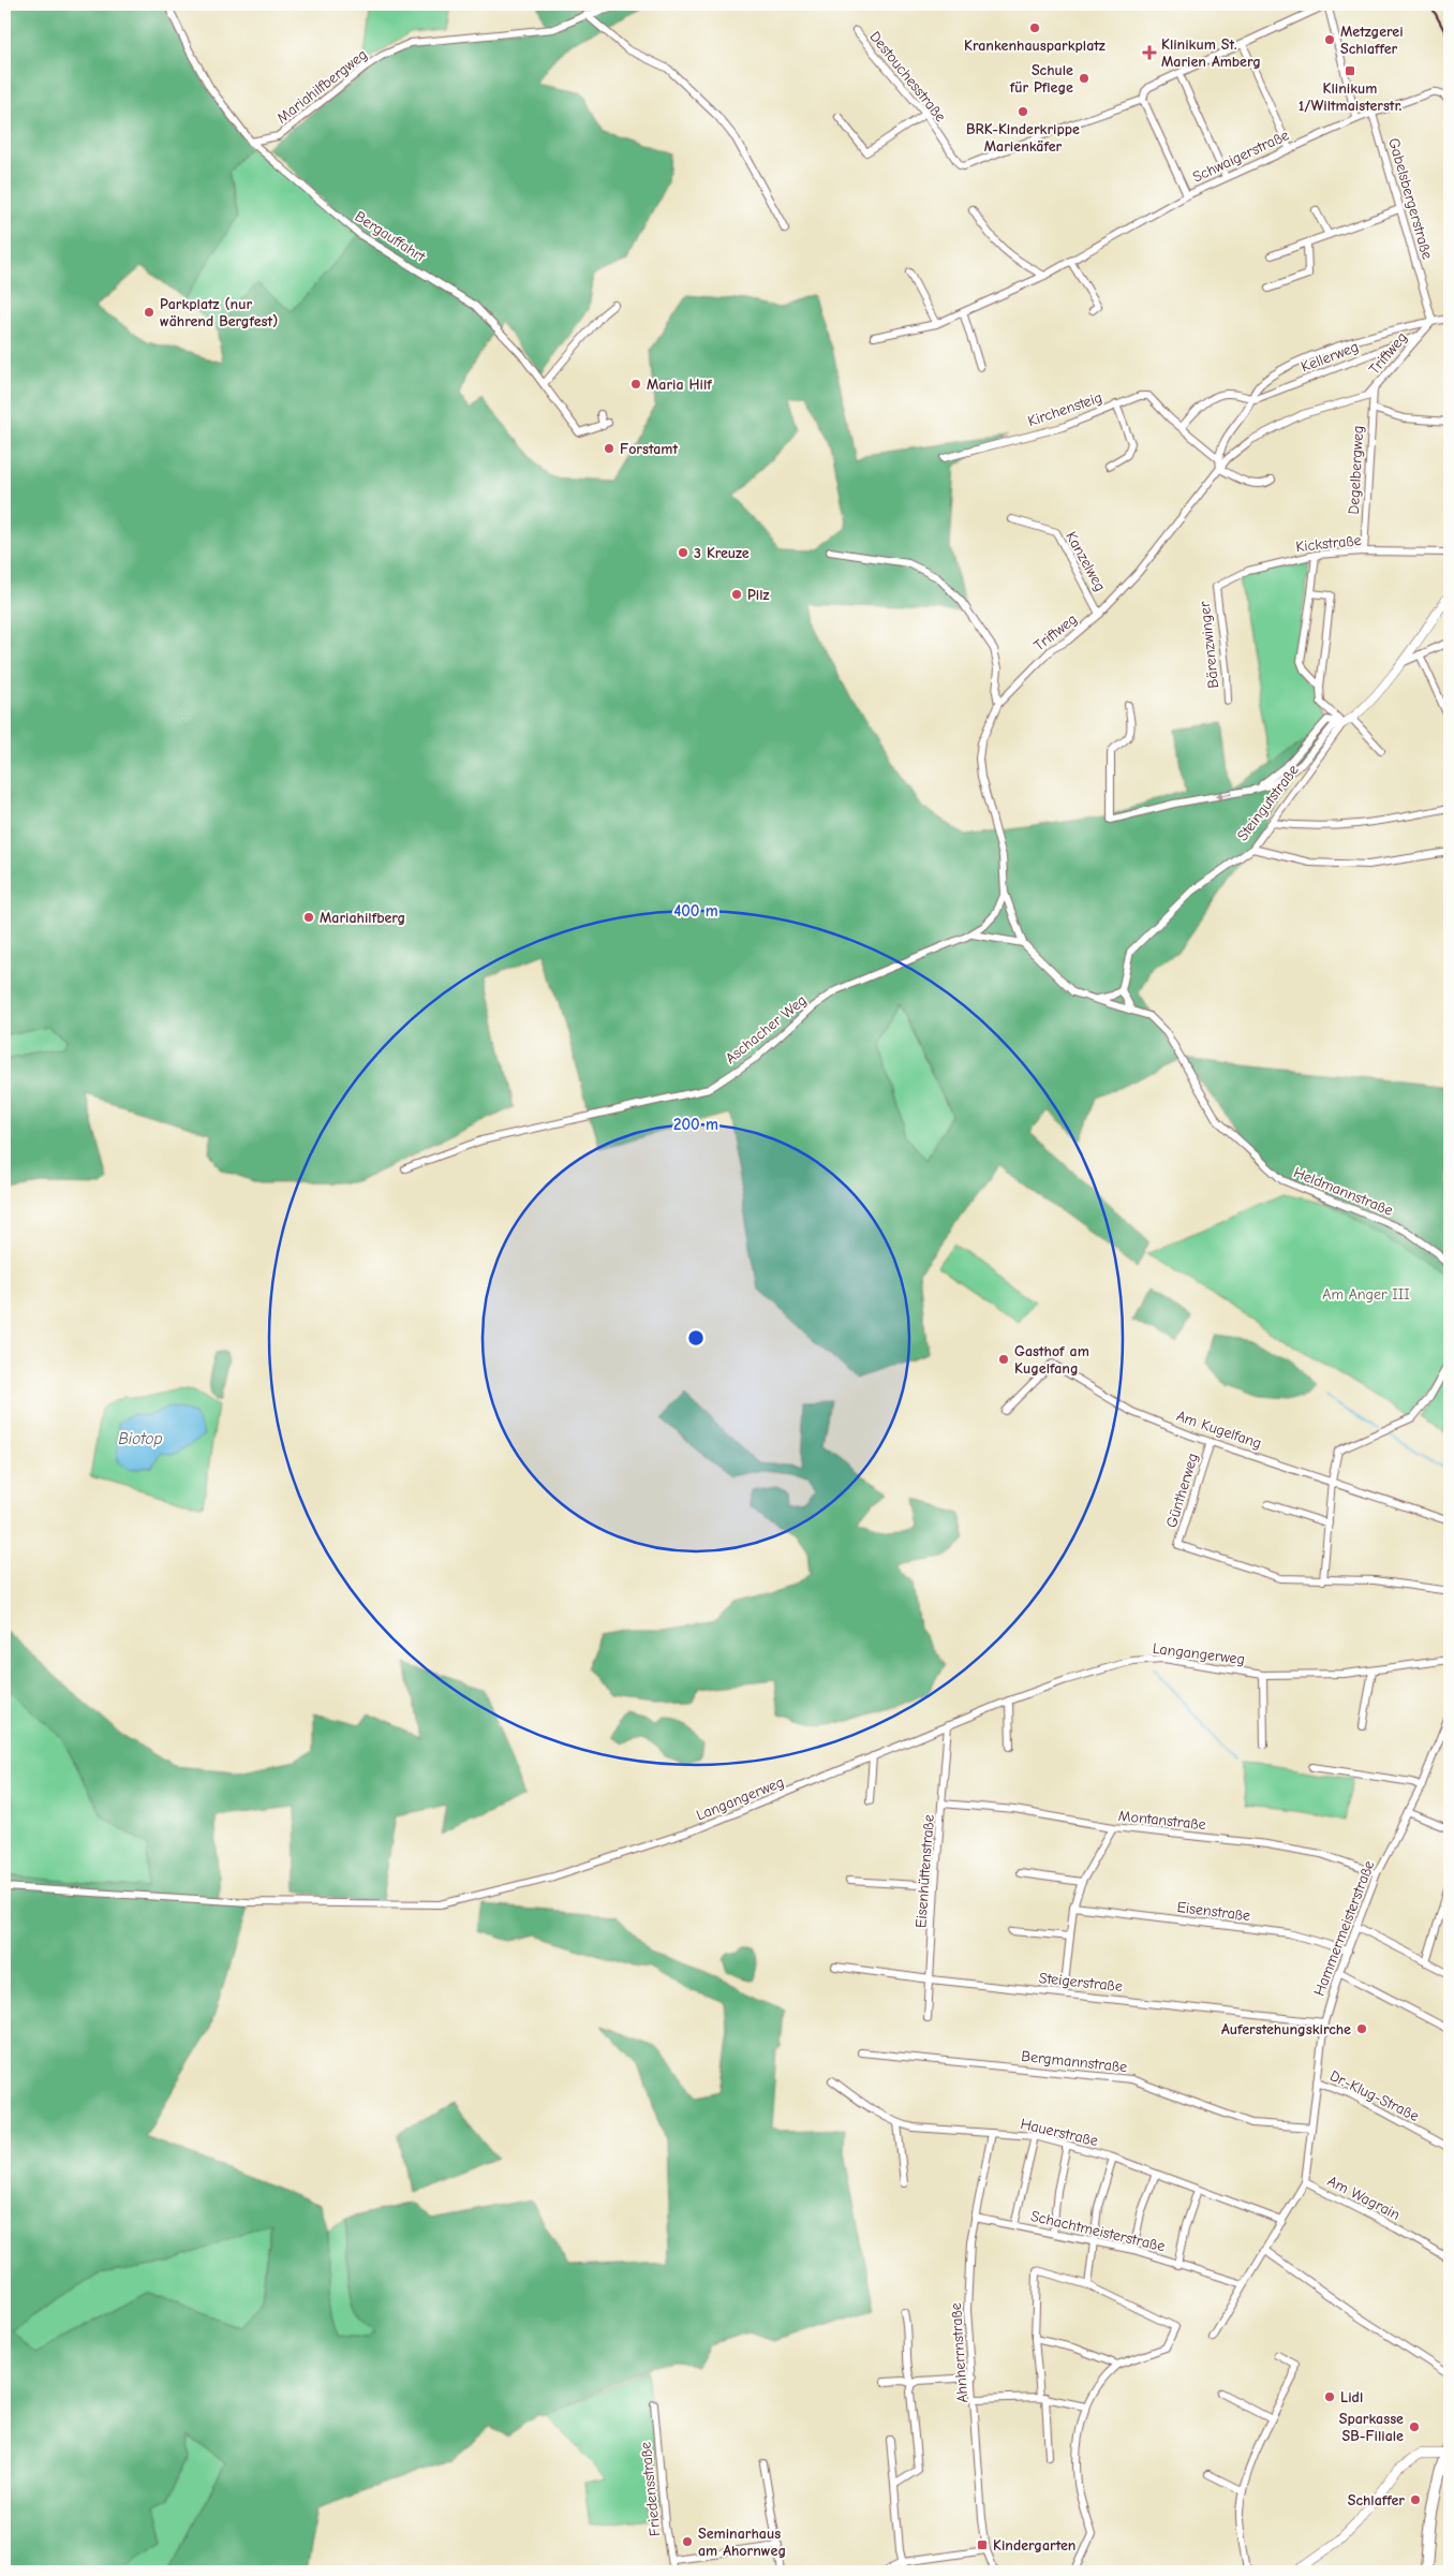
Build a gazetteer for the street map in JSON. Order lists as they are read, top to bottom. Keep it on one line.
{"streets":{"street":["Destouchesstraße","Mariahilfbergweg","Schwaigerstraße","Gabelsbergerstraße","Bergauffahrt","Triftweg","Kellerweg","Kirchensteig","Degelbergweg","Kickstraße","Kanzelweg","Bärenzwinger","Steingutstraße","Aschacher Weg","Heldmannstraße","Am Kugelfang","Güntherweg","Langangerweg","Montanstraße","Eisenhüttenstraße","Eisenstraße","Hammermeisterstraße","Steigerstraße","Bergmannstraße","Dr.-Klug-Straße","Hauerstraße","Am Wagrain","Schachtmeisterstraße","Ahnherrnstraße","Friedensstraße"]},"crossings":[["Mariahilfbergweg","Bergauffahrt"],["Schwaigerstraße","Gabelsbergerstraße"],["Gabelsbergerstraße","Triftweg"],["Triftweg","Kellerweg"],["Triftweg","Degelbergweg"],["Triftweg","Kanzelweg"],["Triftweg","Aschacher Weg"],["Degelbergweg","Kickstraße"],["Kickstraße","Bärenzwinger"],["Am Kugelfang","Güntherweg"],["Langangerweg","Eisenhüttenstraße"],["Montanstraße","Eisenhüttenstraße"],["Montanstraße","Hammermeisterstraße"],["Eisenhüttenstraße","Steigerstraße"],["Eisenstraße","Hammermeisterstraße"],["Hammermeisterstraße","Steigerstraße"],["Hammermeisterstraße","Bergmannstraße"],["Hammermeisterstraße","Dr.-Klug-Straße"],["Hammermeisterstraße","Am Wagrain"],["Hauerstraße","Am Wagrain"],["Hauerstraße","Ahnherrnstraße"],["Am Wagrain","Schachtmeisterstraße"],["Schachtmeisterstraße","Ahnherrnstraße"]],"water":["Biotop"],"parks":["Am Anger III"],"places":{"other":["Krankenhausparkplatz","Metzgerei Schlaffer","Schule für Pflege","BRK-Kinderkrippe Marienkäfer","Parkplatz (nur während Bergfest)","Maria Hilf","Forstamt","3 Kreuze","Pilz","Mariahilfberg","Gasthof am Kugelfang","Auferstehungskirche","Lidl","Sparkasse SB-Filiale","Schlaffer","Seminarhaus am Ahornweg"],"health":["Klinikum St. Marien Amberg"],"transit":["Klinikum 1/Wiltmaisterstr.","Kindergarten"]},"rings":["400 m","200 m"]}
